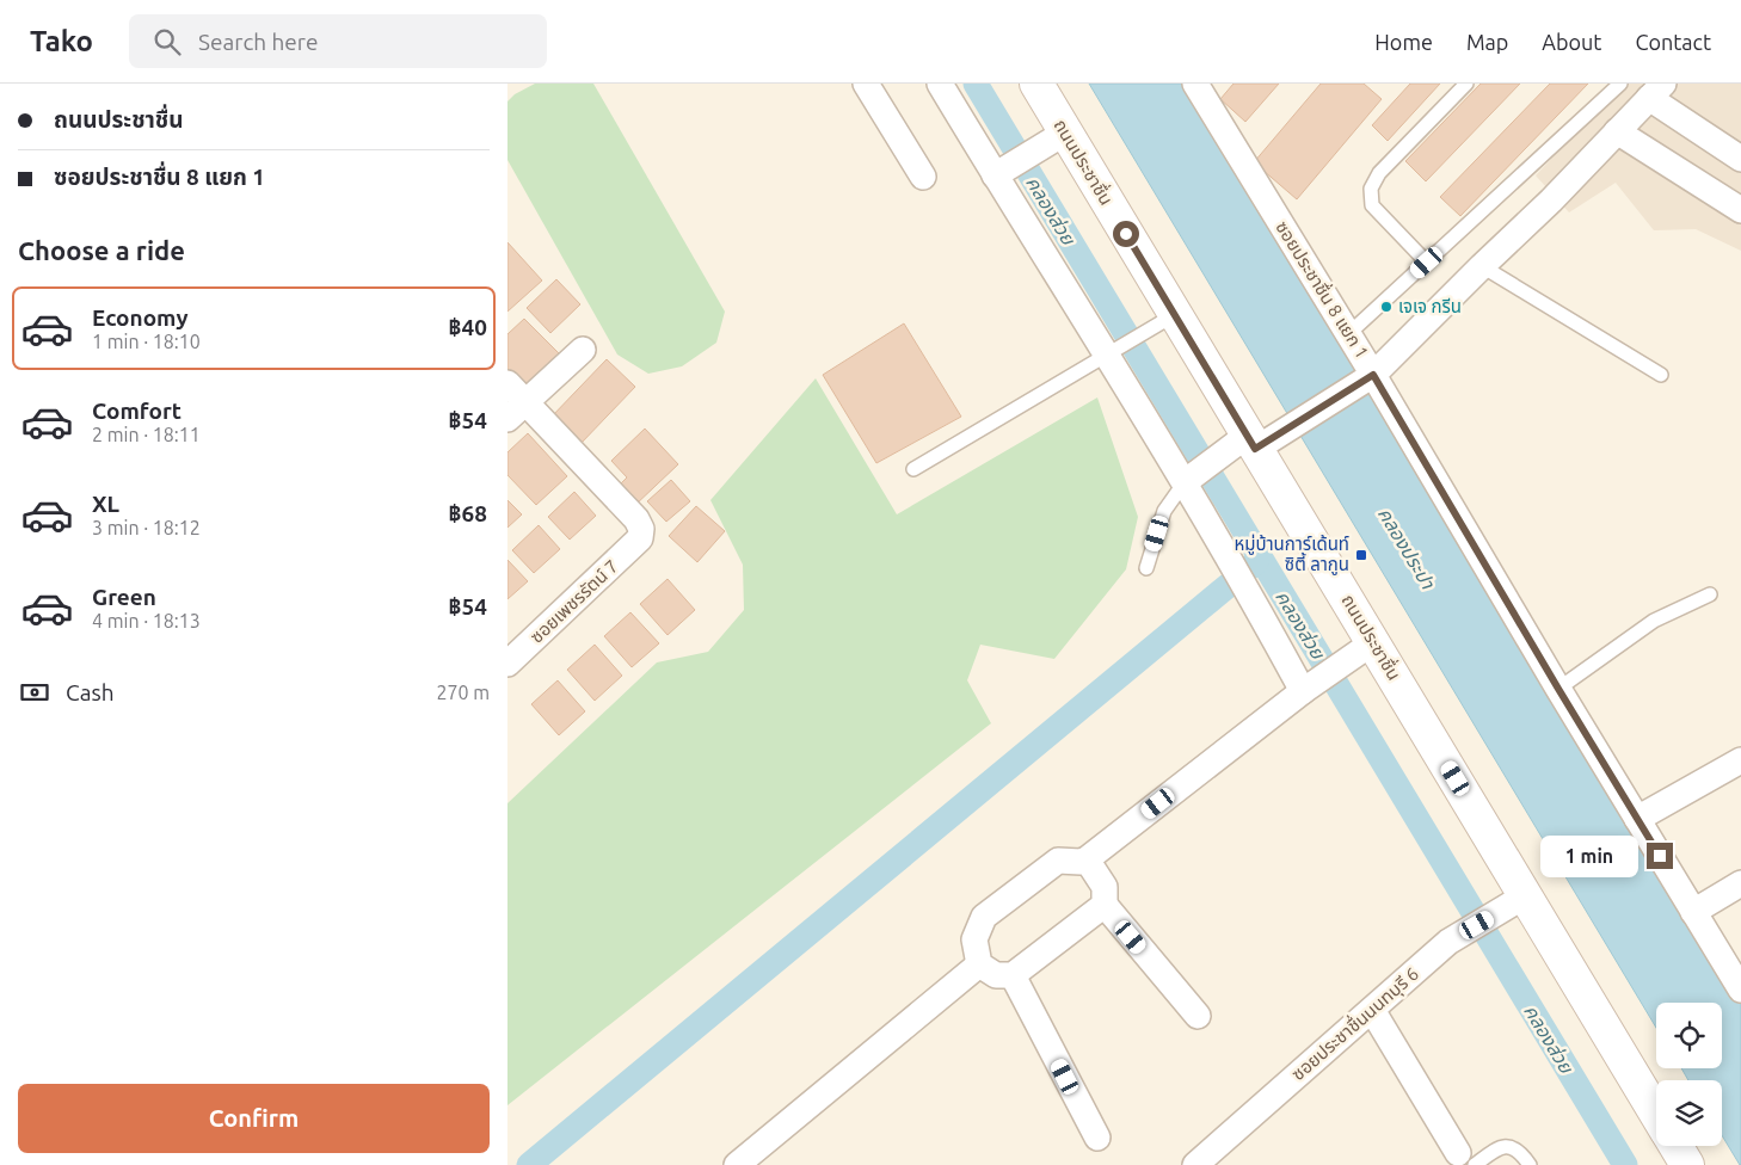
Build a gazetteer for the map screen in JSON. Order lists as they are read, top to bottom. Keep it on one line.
{"streets":{"main road":["ถนนประชาชื่น"],"street":["ซอยประชาชื่น 8 แยก 1","ซอยเพชรรัตน์ 7","ซอยประชาชื่นนนทบุรี 6"]},"crossings":[["ถนนประชาชื่น","ซอยประชาชื่นนนทบุรี 6"]],"water":["คลองส่วย","คลองประปา"],"places":{"other":["เจเจ กรีน"],"transit":["หมู่บ้านการ์เด้นท์ ซิตี้ ลากูน"]},"page":{"header":"Tako","search":"Search here","nav":["Home","Map","About","Contact"],"banner":["ถนนประชาชื่น","ซอยประชาชื่น 8 แยก 1"],"heading":"Choose a ride","list":[{"name":"Economy","note":"1 min · 18:10","value":"฿40"},{"name":"Comfort","note":"2 min · 18:11","value":"฿54"},{"name":"XL","note":"3 min · 18:12","value":"฿68"},{"name":"Green","note":"4 min · 18:13","value":"฿54"}],"pay":["Cash","270 m"],"bubble":"1 min","buttons":"Confirm"}}
